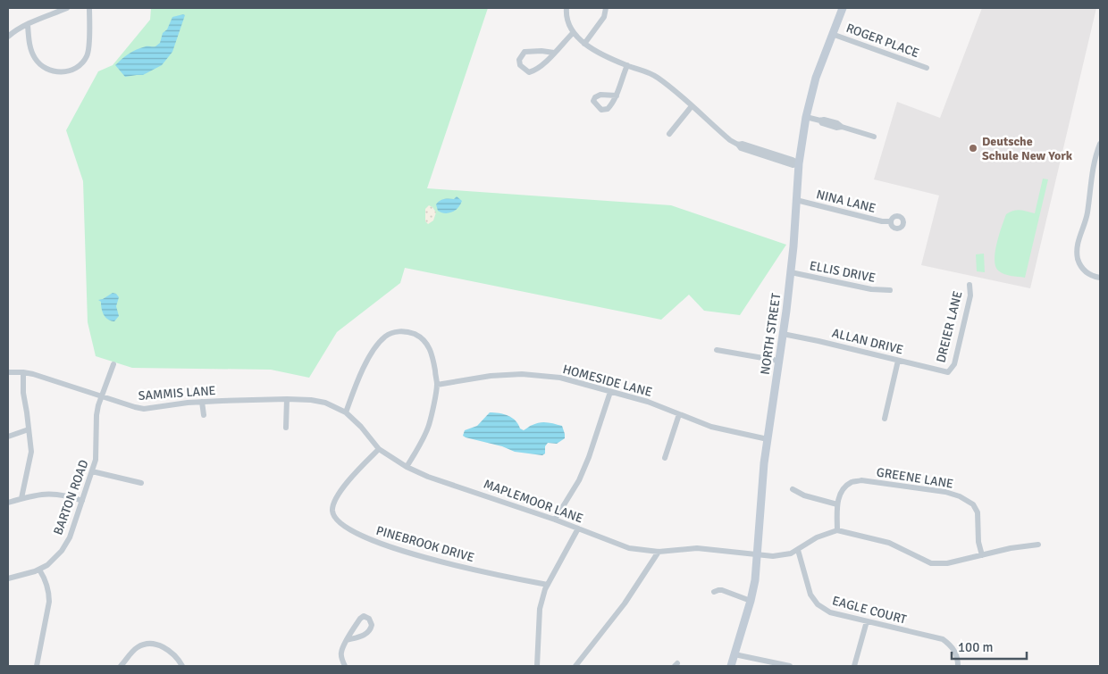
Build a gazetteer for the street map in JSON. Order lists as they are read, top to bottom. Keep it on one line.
{"streets":{"main road":["NORTH STREET"],"street":["ROGER PLACE","NINA LANE","ELLIS DRIVE","DREIER LANE","ALLAN DRIVE","HOMESIDE LANE","SAMMIS LANE","GREENE LANE","BARTON ROAD","MAPLEMOOR LANE","PINEBROOK DRIVE","EAGLE COURT"]},"crossings":[["ROGER PLACE","NORTH STREET"],["NINA LANE","NORTH STREET"],["ELLIS DRIVE","NORTH STREET"],["DREIER LANE","ALLAN DRIVE"],["NORTH STREET","ALLAN DRIVE"],["NORTH STREET","HOMESIDE LANE"],["NORTH STREET","MAPLEMOOR LANE"],["SAMMIS LANE","BARTON ROAD"],["SAMMIS LANE","MAPLEMOOR LANE"],["GREENE LANE","MAPLEMOOR LANE"],["MAPLEMOOR LANE","PINEBROOK DRIVE"],["MAPLEMOOR LANE","EAGLE COURT"]],"places":["Deutsche Schule New York"],"scale_bar":"100 m"}
